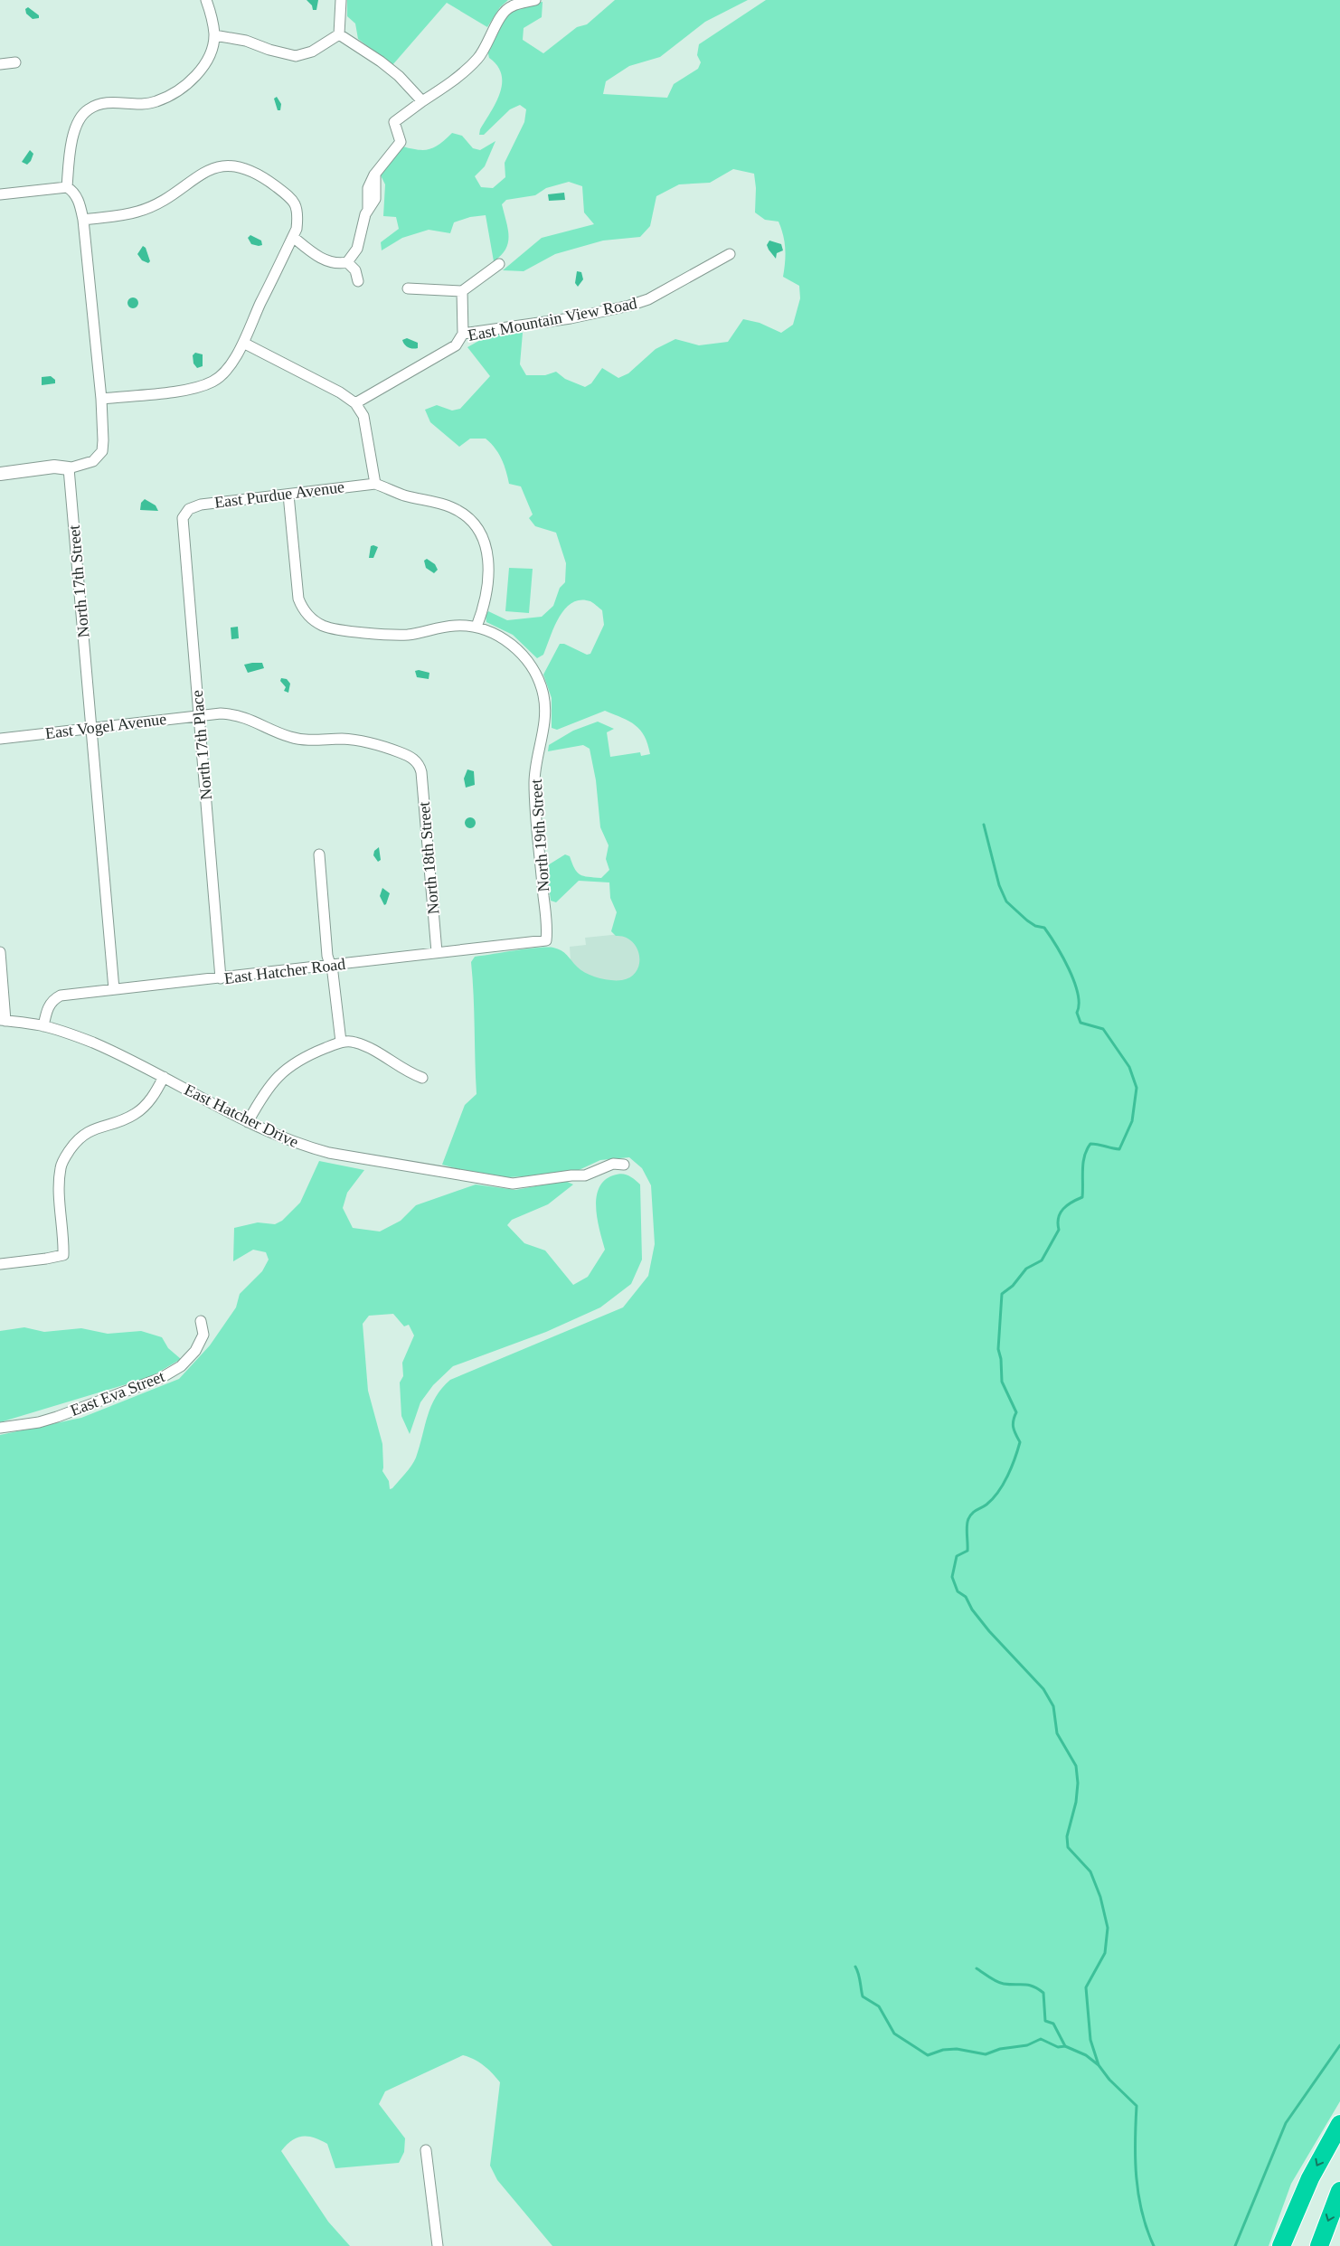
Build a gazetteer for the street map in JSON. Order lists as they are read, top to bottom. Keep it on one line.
{"streets":{"street":["East Mountain View Road","East Purdue Avenue","North 17th Street","East Vogel Avenue","North 17th Place","North 19th Street","North 18th Street","East Hatcher Road","East Hatcher Drive","East Eva Street"]},"crossings":[["East Purdue Avenue","North 17th Place"],["North 17th Street","East Vogel Avenue"],["North 17th Street","East Hatcher Road"],["East Vogel Avenue","North 17th Place"],["East Vogel Avenue","North 18th Street"],["North 17th Place","East Hatcher Road"],["North 19th Street","East Hatcher Road"],["North 18th Street","East Hatcher Road"],["East Hatcher Road","East Hatcher Drive"]]}
